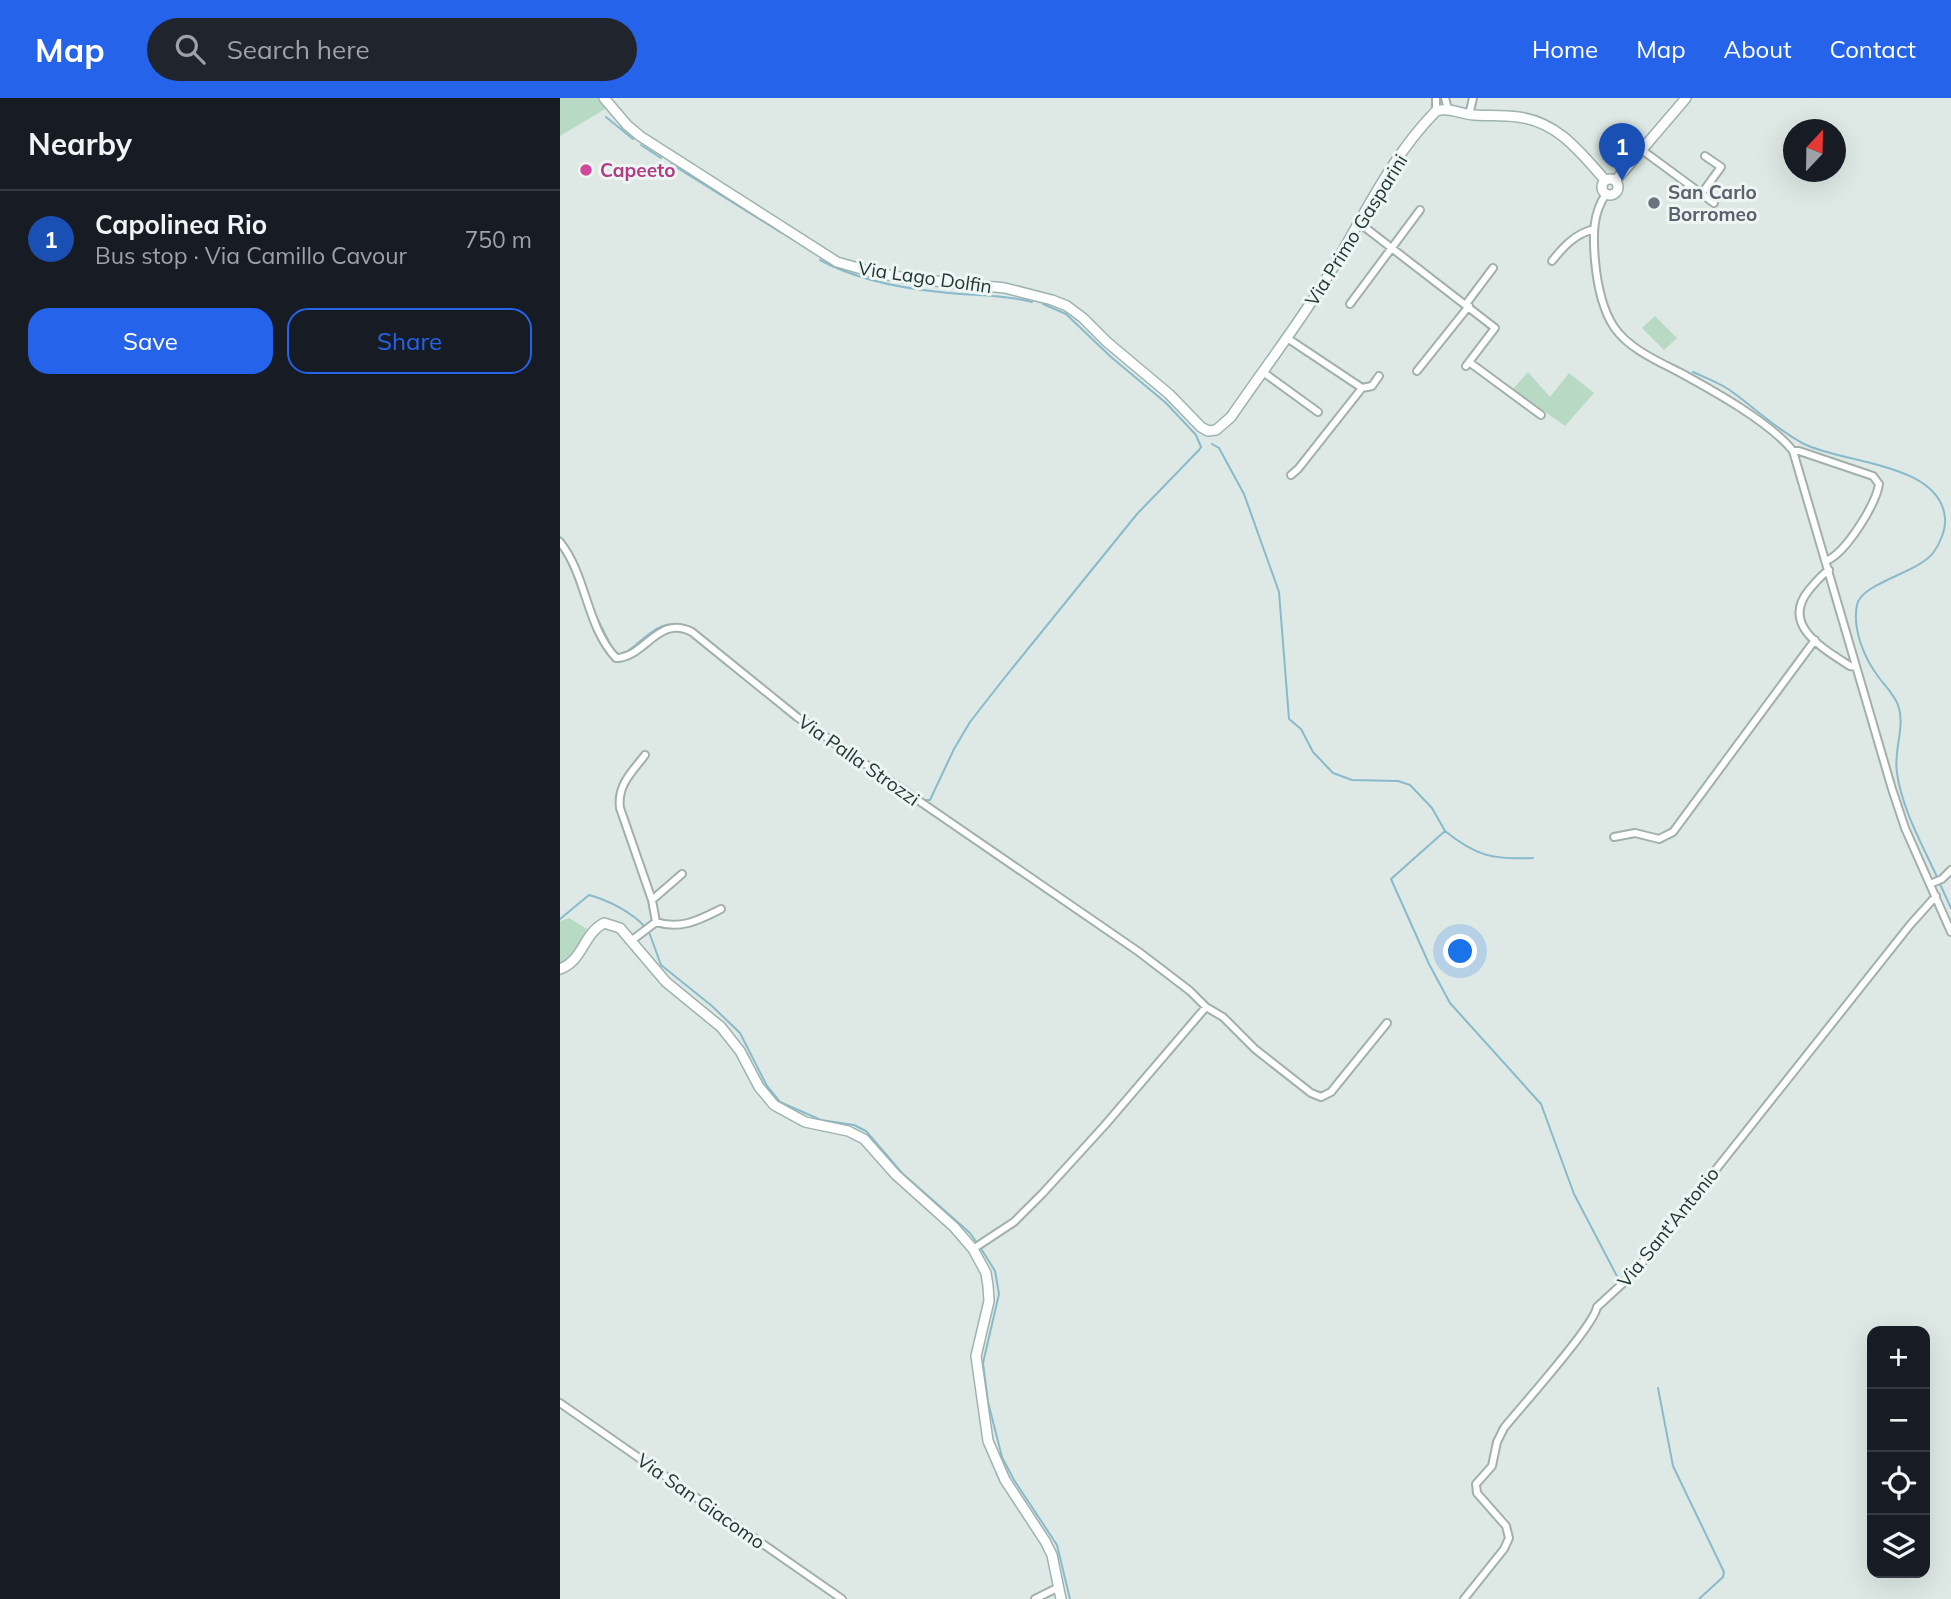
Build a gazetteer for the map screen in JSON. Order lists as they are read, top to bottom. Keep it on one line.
{"streets":{"street":["Via Primo Gasparini","Via Lago Dolfin","Via Palla Strozzi","Via Sant'Antonio","Via San Giacomo"]},"crossings":[["Via Primo Gasparini","Via Lago Dolfin"]],"places":["Capeeto","San Carlo Borromeo"],"north":"top","page":{"header":"Map","search":"Search here","nav":["Home","Map","About","Contact"],"heading":"Nearby","pins":"1","list":[{"mark":"1","name":"Capolinea Rio","note":"Bus stop · Via Camillo Cavour","value":"750 m"}],"buttons":["Save","Share"],"map_buttons":["+","−"]}}
